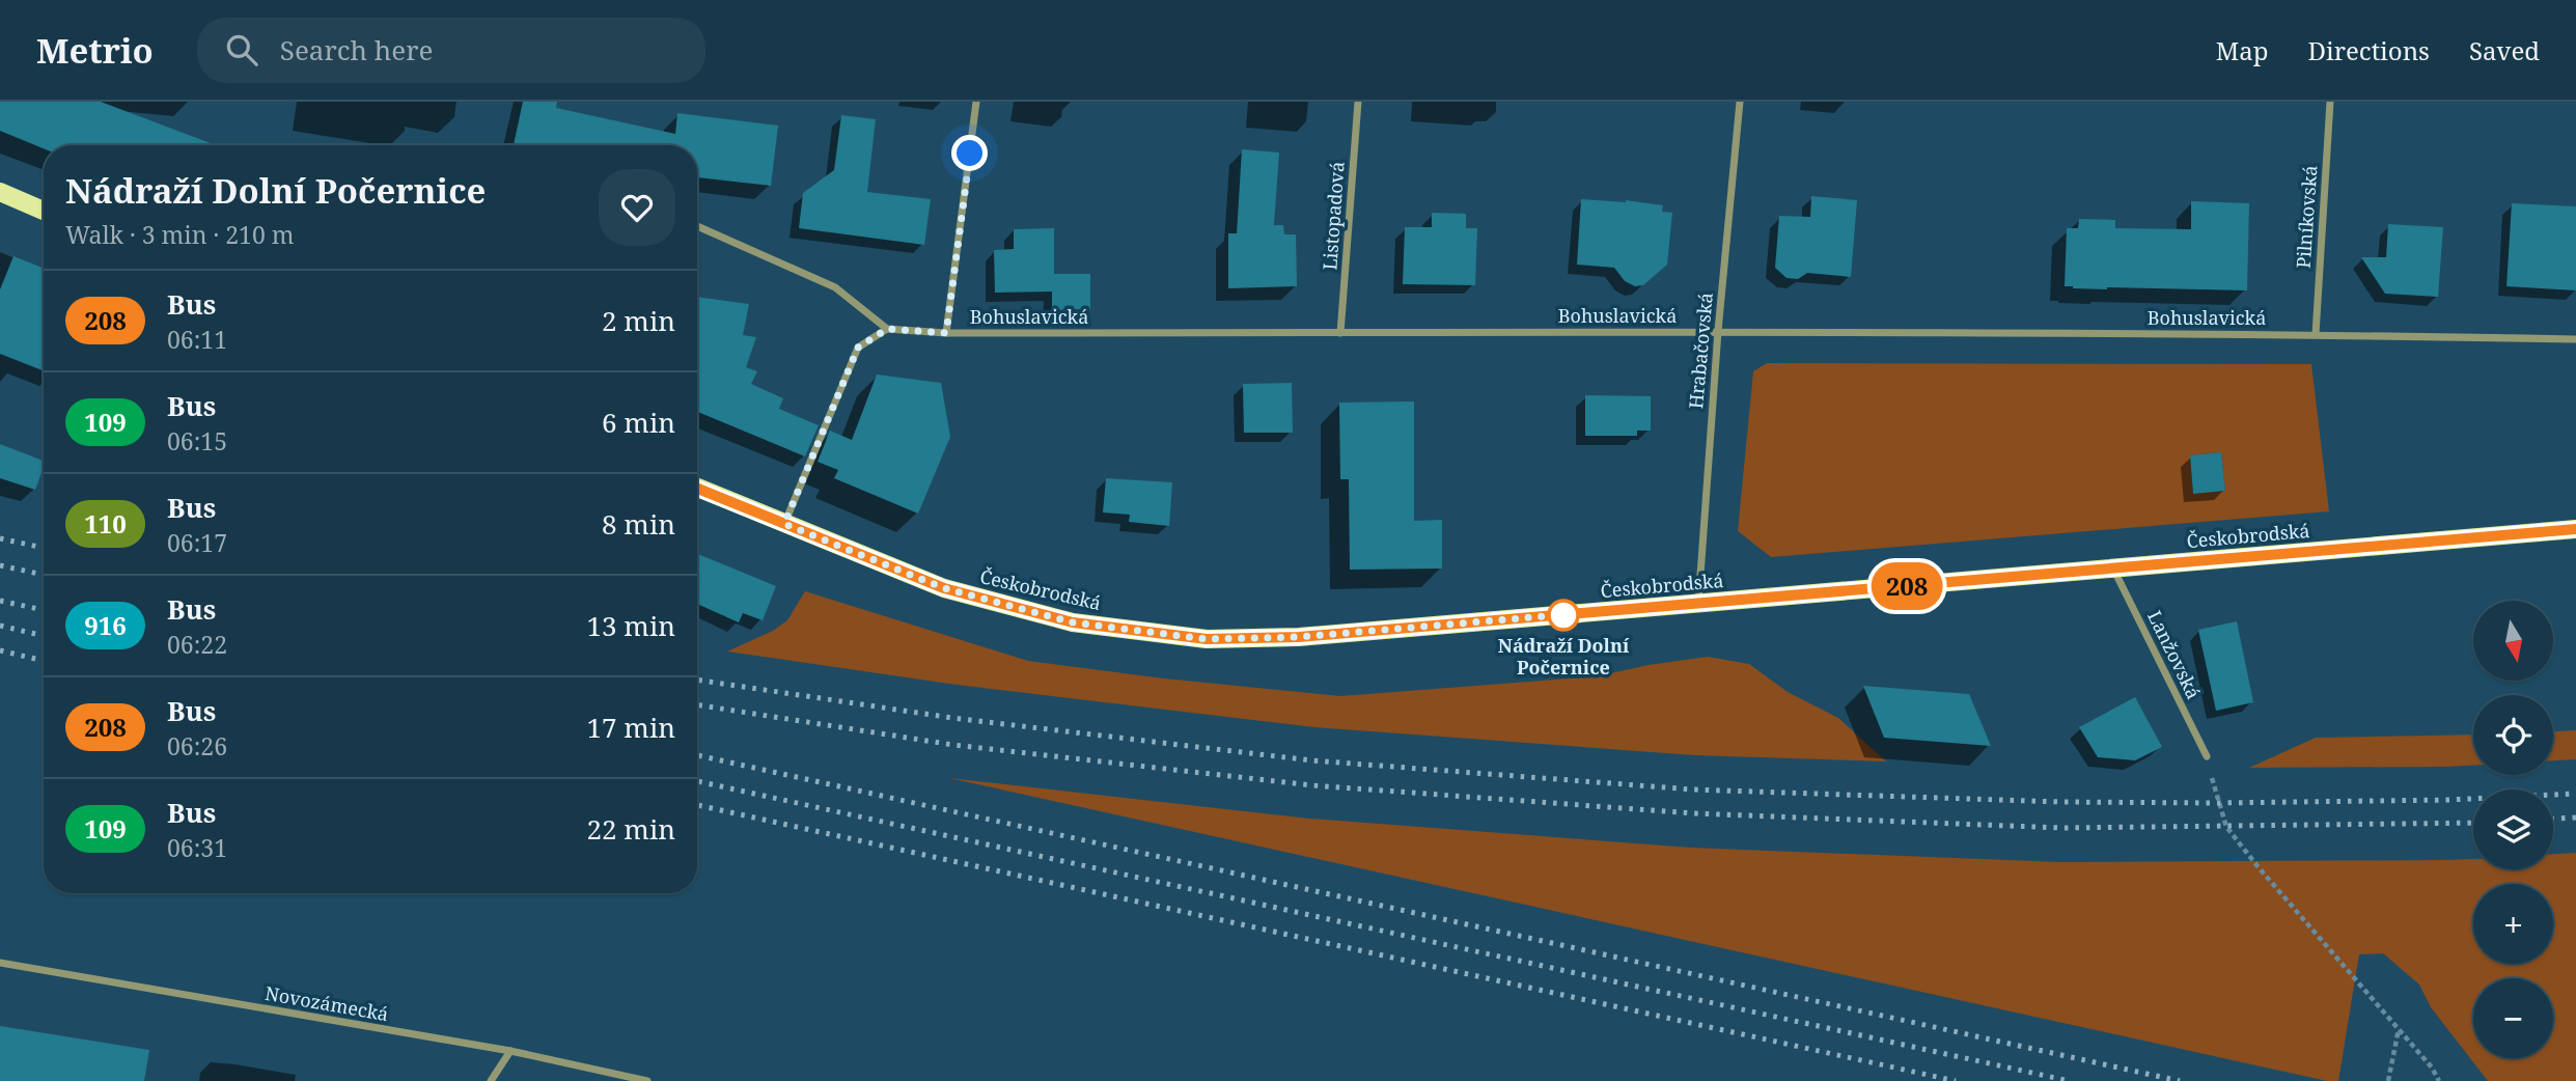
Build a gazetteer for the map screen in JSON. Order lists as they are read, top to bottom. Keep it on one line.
{"streets":{"main road":["Českobrodská"],"street":["Listopadová","Pilníkovská","Bohuslavická","Hrabačovská","Lanžovská","Novozámecká"]},"crossings":[["Listopadová","Bohuslavická"],["Pilníkovská","Bohuslavická"],["Bohuslavická","Hrabačovská"],["Hrabačovská","Českobrodská"],["Českobrodská","Lanžovská"]],"places":["Nádraží Dolní Počernice"],"lines":["bus line 208"],"north":"bottom","page":{"header":"Metrio","search":"Search here","nav":["Map","Directions","Saved"],"on_map":"208","heading":["Nádraží Dolní Počernice","Walk · 3 min · 210 m"],"list":[{"mark":"208","name":"Bus","note":"06:11","value":"2 min"},{"mark":"109","name":"Bus","note":"06:15","value":"6 min"},{"mark":"110","name":"Bus","note":"06:17","value":"8 min"},{"mark":"916","name":"Bus","note":"06:22","value":"13 min"},{"mark":"208","name":"Bus","note":"06:26","value":"17 min"},{"mark":"109","name":"Bus","note":"06:31","value":"22 min"}],"map_buttons":["+","−"]}}
